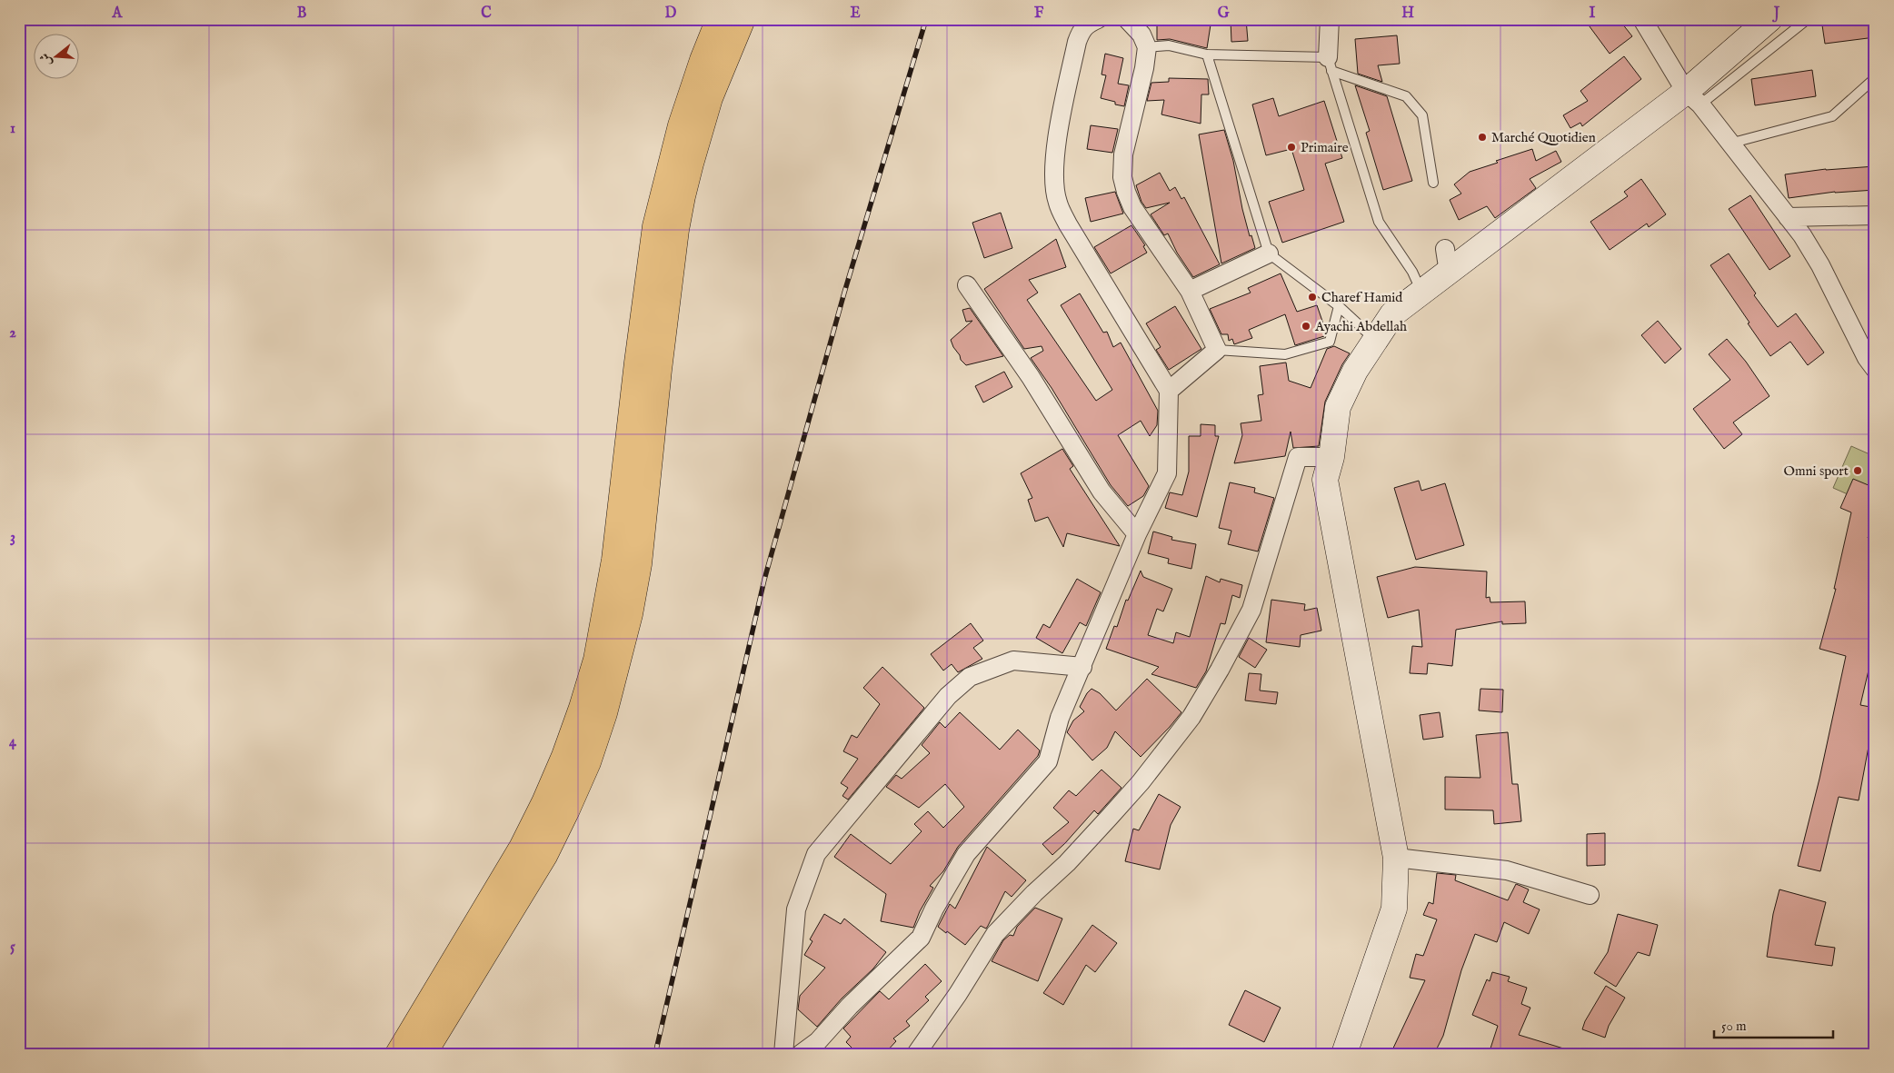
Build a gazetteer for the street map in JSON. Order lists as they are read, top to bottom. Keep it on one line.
{"places":["Marché Quotidien","Primaire","Charef Hamid","Ayachi Abdellah","Omni sport"],"scale_bar":"50 m","north":"left","grid":{"columns":["A","B","C","D","E","F","G","H","I","J"],"rows":["1","2","3","4","5"]}}
